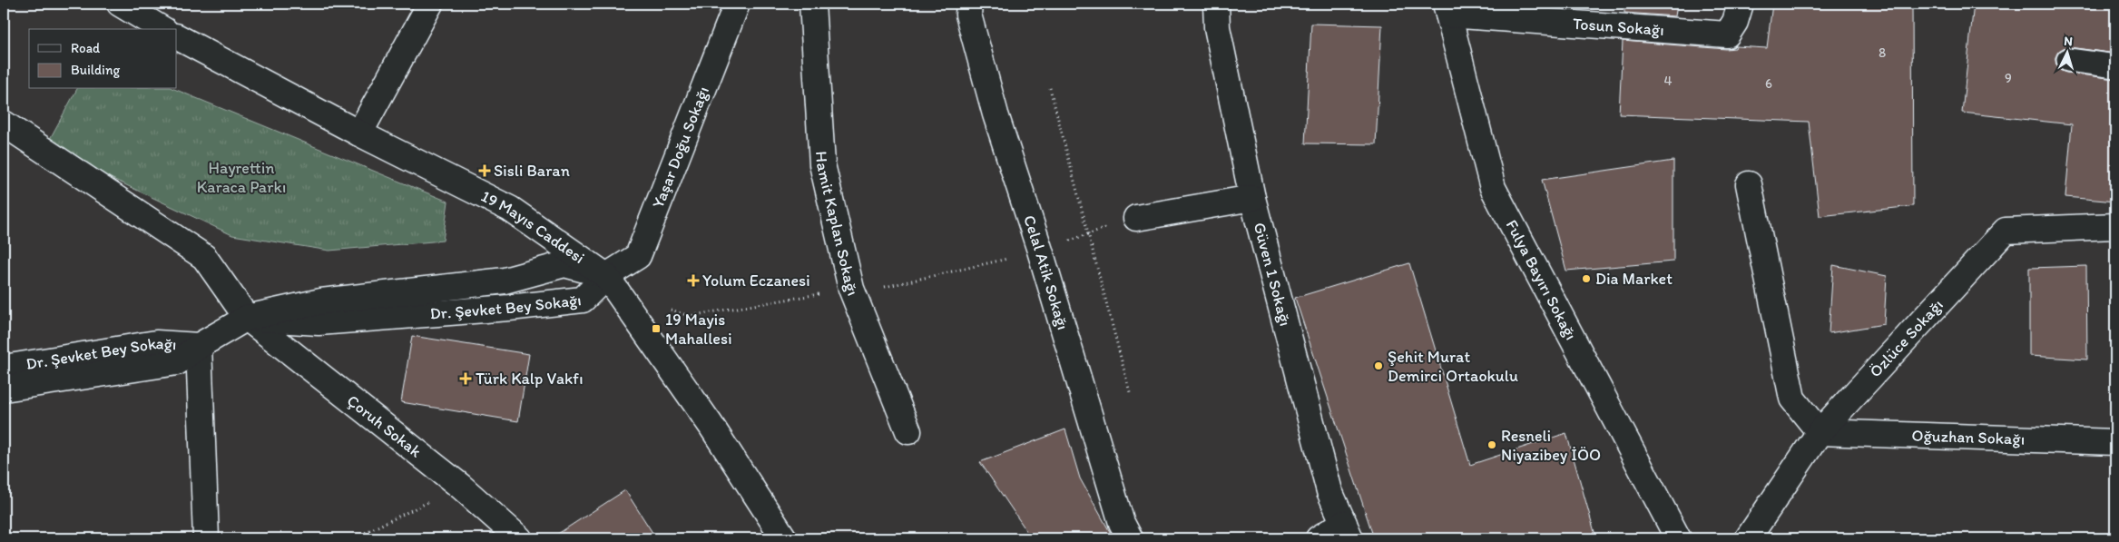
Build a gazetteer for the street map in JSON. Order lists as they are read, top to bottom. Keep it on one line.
{"streets":{"street":["Tosun Sokağı","Yaşar Doğu Sokağı","Hamit Kaplan Sokağı","19 Mayıs Caddesi","Celal Atik Sokağı","Güven 1 Sokağı","Fulya Bayırı Sokağı","Dr. Şevket Bey Sokağı","Özlüce Sokağı","Çoruh Sokak","Oğuzhan Sokağı"]},"crossings":[["Tosun Sokağı","Fulya Bayırı Sokağı"],["Yaşar Doğu Sokağı","19 Mayıs Caddesi"],["Yaşar Doğu Sokağı","Dr. Şevket Bey Sokağı"],["19 Mayıs Caddesi","Dr. Şevket Bey Sokağı"],["Dr. Şevket Bey Sokağı","Çoruh Sokak"],["Özlüce Sokağı","Oğuzhan Sokağı"]],"parks":["Hayrettin Karaca Parkı"],"places":{"health":["Sisli Baran","Yolum Eczanesi","Türk Kalp Vakfı"],"other":["Dia Market","Şehit Murat Demirci Ortaokulu","Resneli Niyazibey İÖO"],"transit":["19 Mayis Mahallesi"]},"house_numbers":["8","9","4","6"],"legend":["Road","Building"],"north":"top"}
